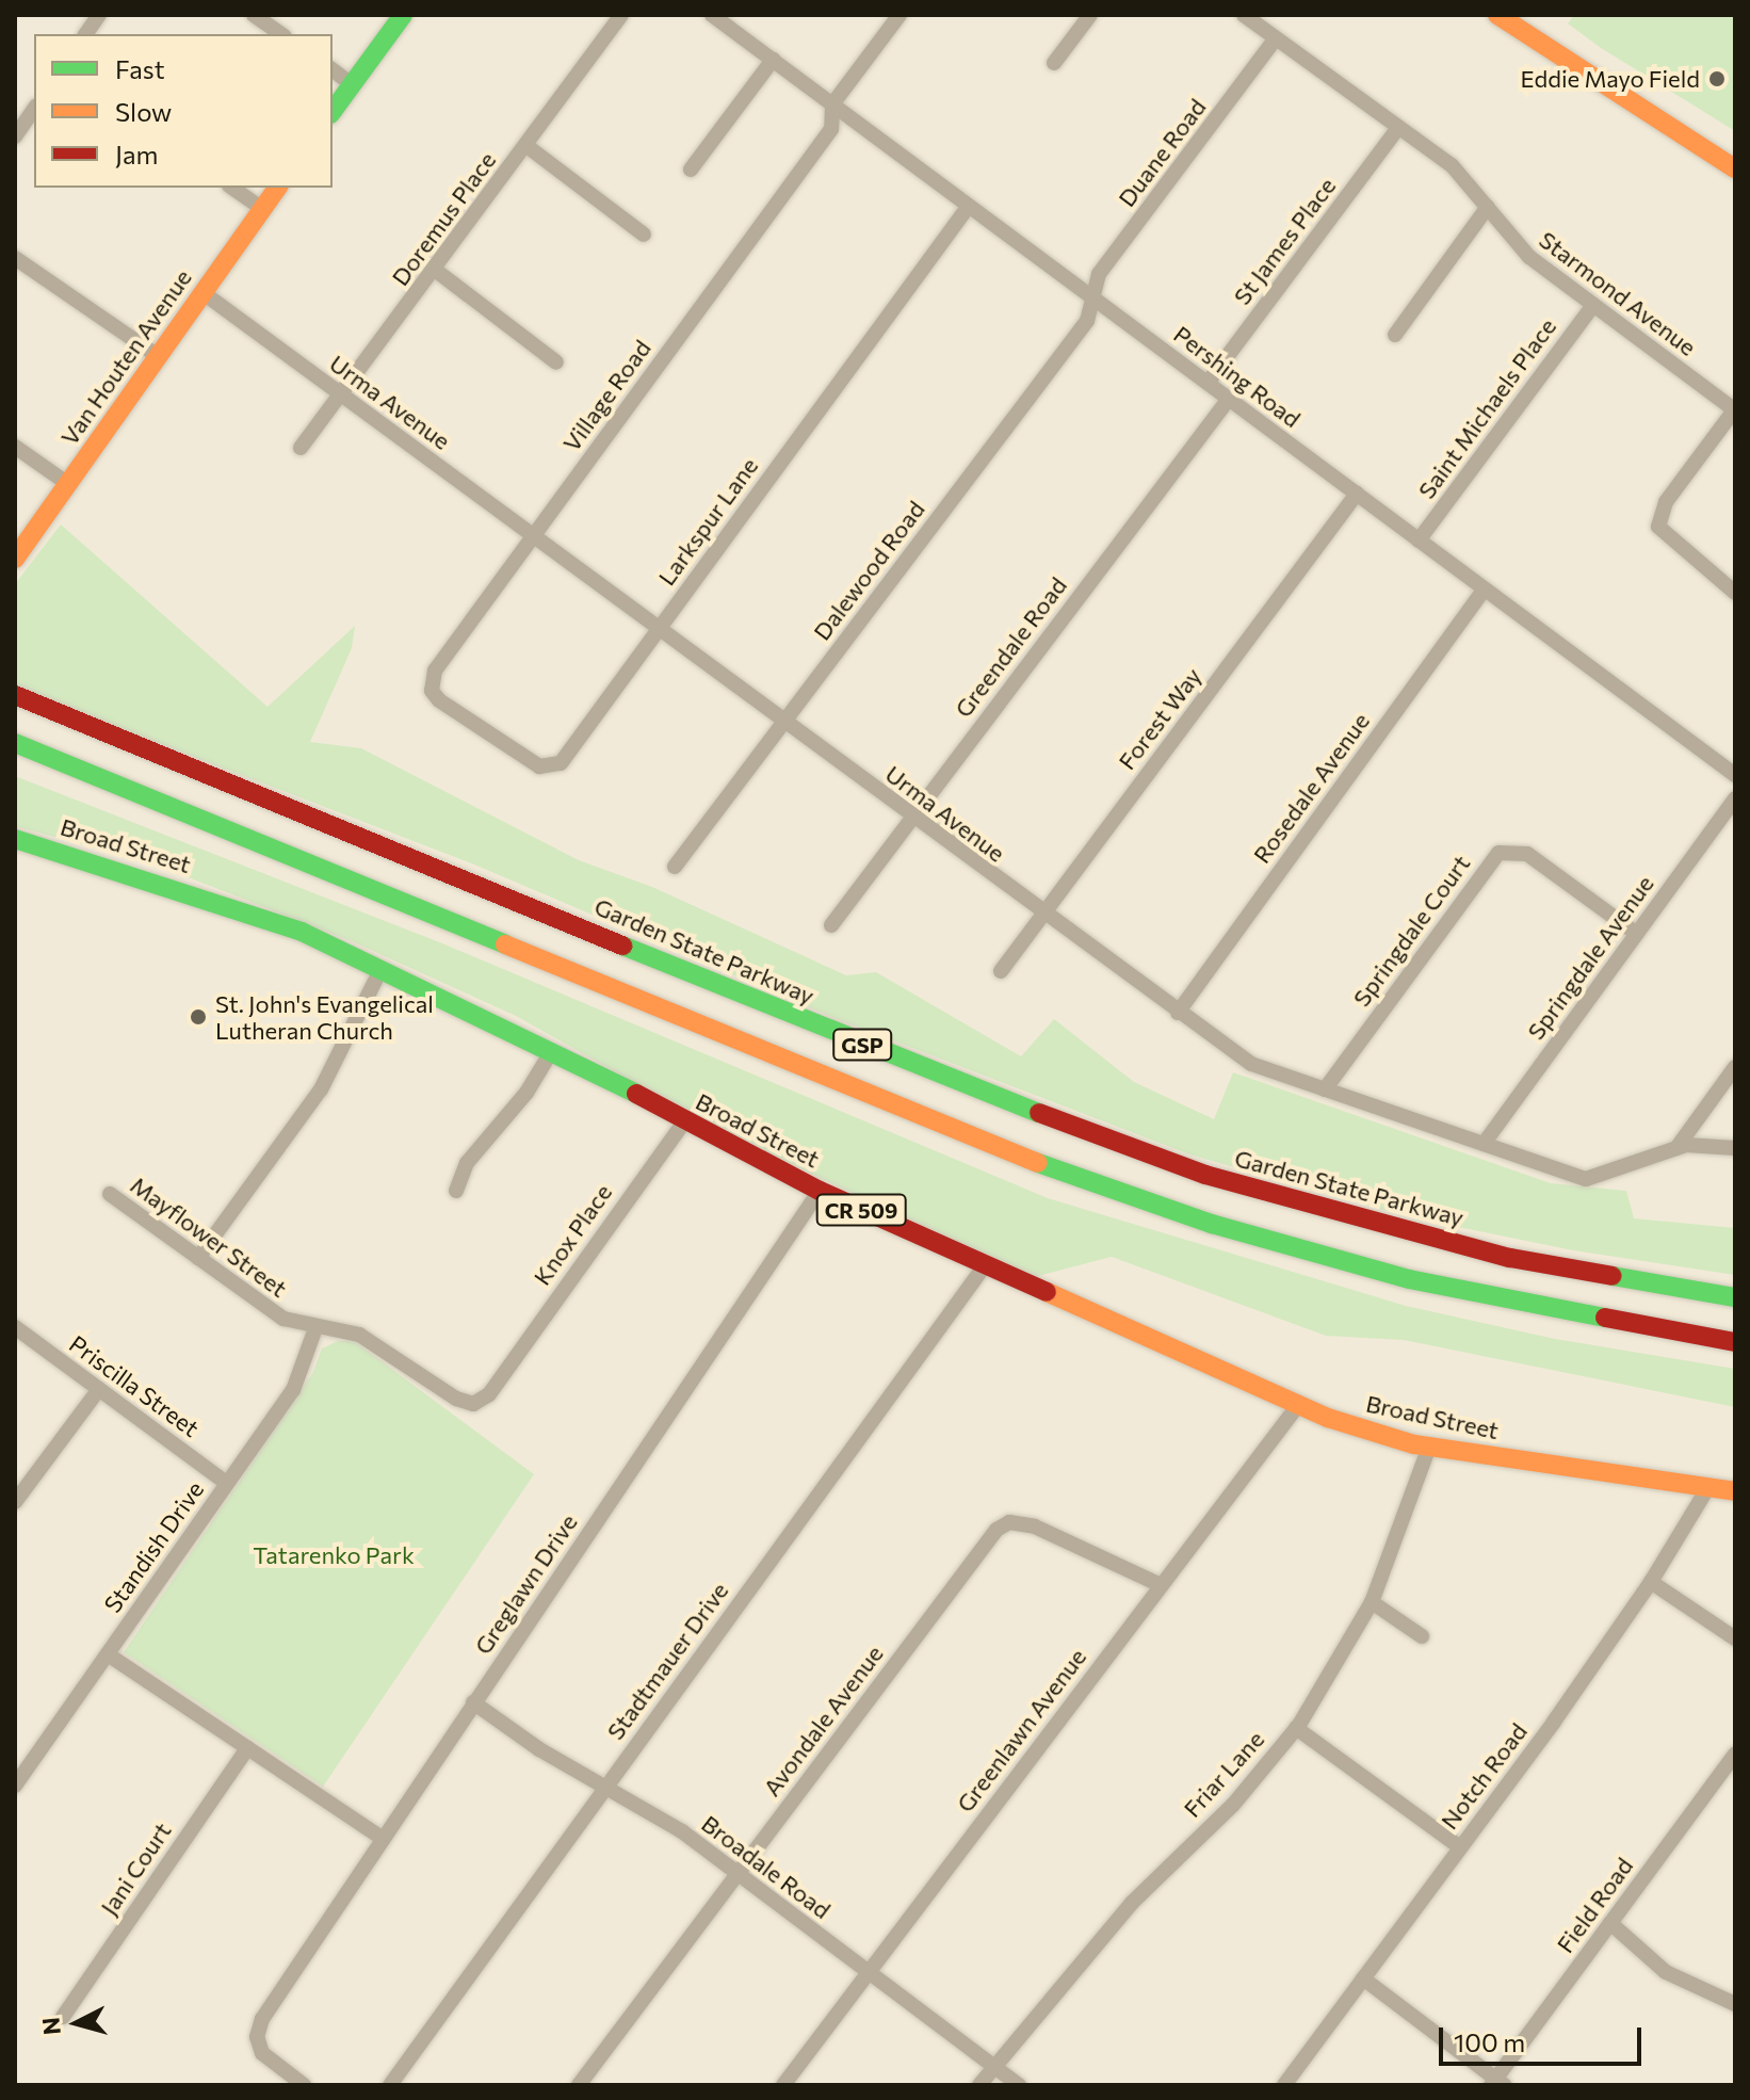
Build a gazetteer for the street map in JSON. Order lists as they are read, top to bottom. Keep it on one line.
{"streets":{"main road":["Van Houten Avenue","Broad Street","Garden State Parkway","GSP","CR 509"],"street":["Duane Road","Doremus Place","St James Place","Starmond Avenue","Pershing Road","Village Road","Urma Avenue","Saint Michaels Place","Larkspur Lane","Dalewood Road","Greendale Road","Forest Way","Rosedale Avenue","Springdale Court","Springdale Avenue","Knox Place","Mayflower Street","Priscilla Street","Standish Drive","Greglawn Drive","Stadtmauer Drive","Avondale Avenue","Greenlawn Avenue","Friar Lane","Notch Road","Broadale Road","Jani Court","Field Road"]},"crossings":[["Duane Road","Starmond Avenue"],["Duane Road","Pershing Road"],["Duane Road","Dalewood Road"],["Doremus Place","Urma Avenue"],["St James Place","Starmond Avenue"],["St James Place","Pershing Road"],["Starmond Avenue","Saint Michaels Place"],["Van Houten Avenue","Urma Avenue"],["Pershing Road","Village Road"],["Pershing Road","Saint Michaels Place"],["Pershing Road","Larkspur Lane"],["Pershing Road","Dalewood Road"],["Pershing Road","Greendale Road"],["Pershing Road","Forest Way"],["Pershing Road","Rosedale Avenue"],["Village Road","Urma Avenue"],["Village Road","Larkspur Lane"],["Urma Avenue","Larkspur Lane"],["Urma Avenue","Dalewood Road"],["Urma Avenue","Greendale Road"],["Urma Avenue","Forest Way"],["Urma Avenue","Rosedale Avenue"],["Urma Avenue","Springdale Court"],["Urma Avenue","Springdale Avenue"],["Broad Street","Knox Place"],["Broad Street","Greglawn Drive"],["Broad Street","Stadtmauer Drive"],["Broad Street","Greenlawn Avenue"],["Broad Street","Friar Lane"],["Broad Street","Notch Road"],["Springdale Court","Springdale Avenue"],["Knox Place","Mayflower Street"],["Mayflower Street","Standish Drive"],["Priscilla Street","Standish Drive"],["Greglawn Drive","Broadale Road"],["Stadtmauer Drive","Broadale Road"],["Avondale Avenue","Greenlawn Avenue"],["Avondale Avenue","Broadale Road"],["Greenlawn Avenue","Broadale Road"],["Friar Lane","Broadale Road"]],"parks":["Tatarenko Park"],"places":["Eddie Mayo Field","St. John's Evangelical Lutheran Church"],"legend":["Fast","Slow","Jam"],"scale_bar":"100 m","north":"left"}
